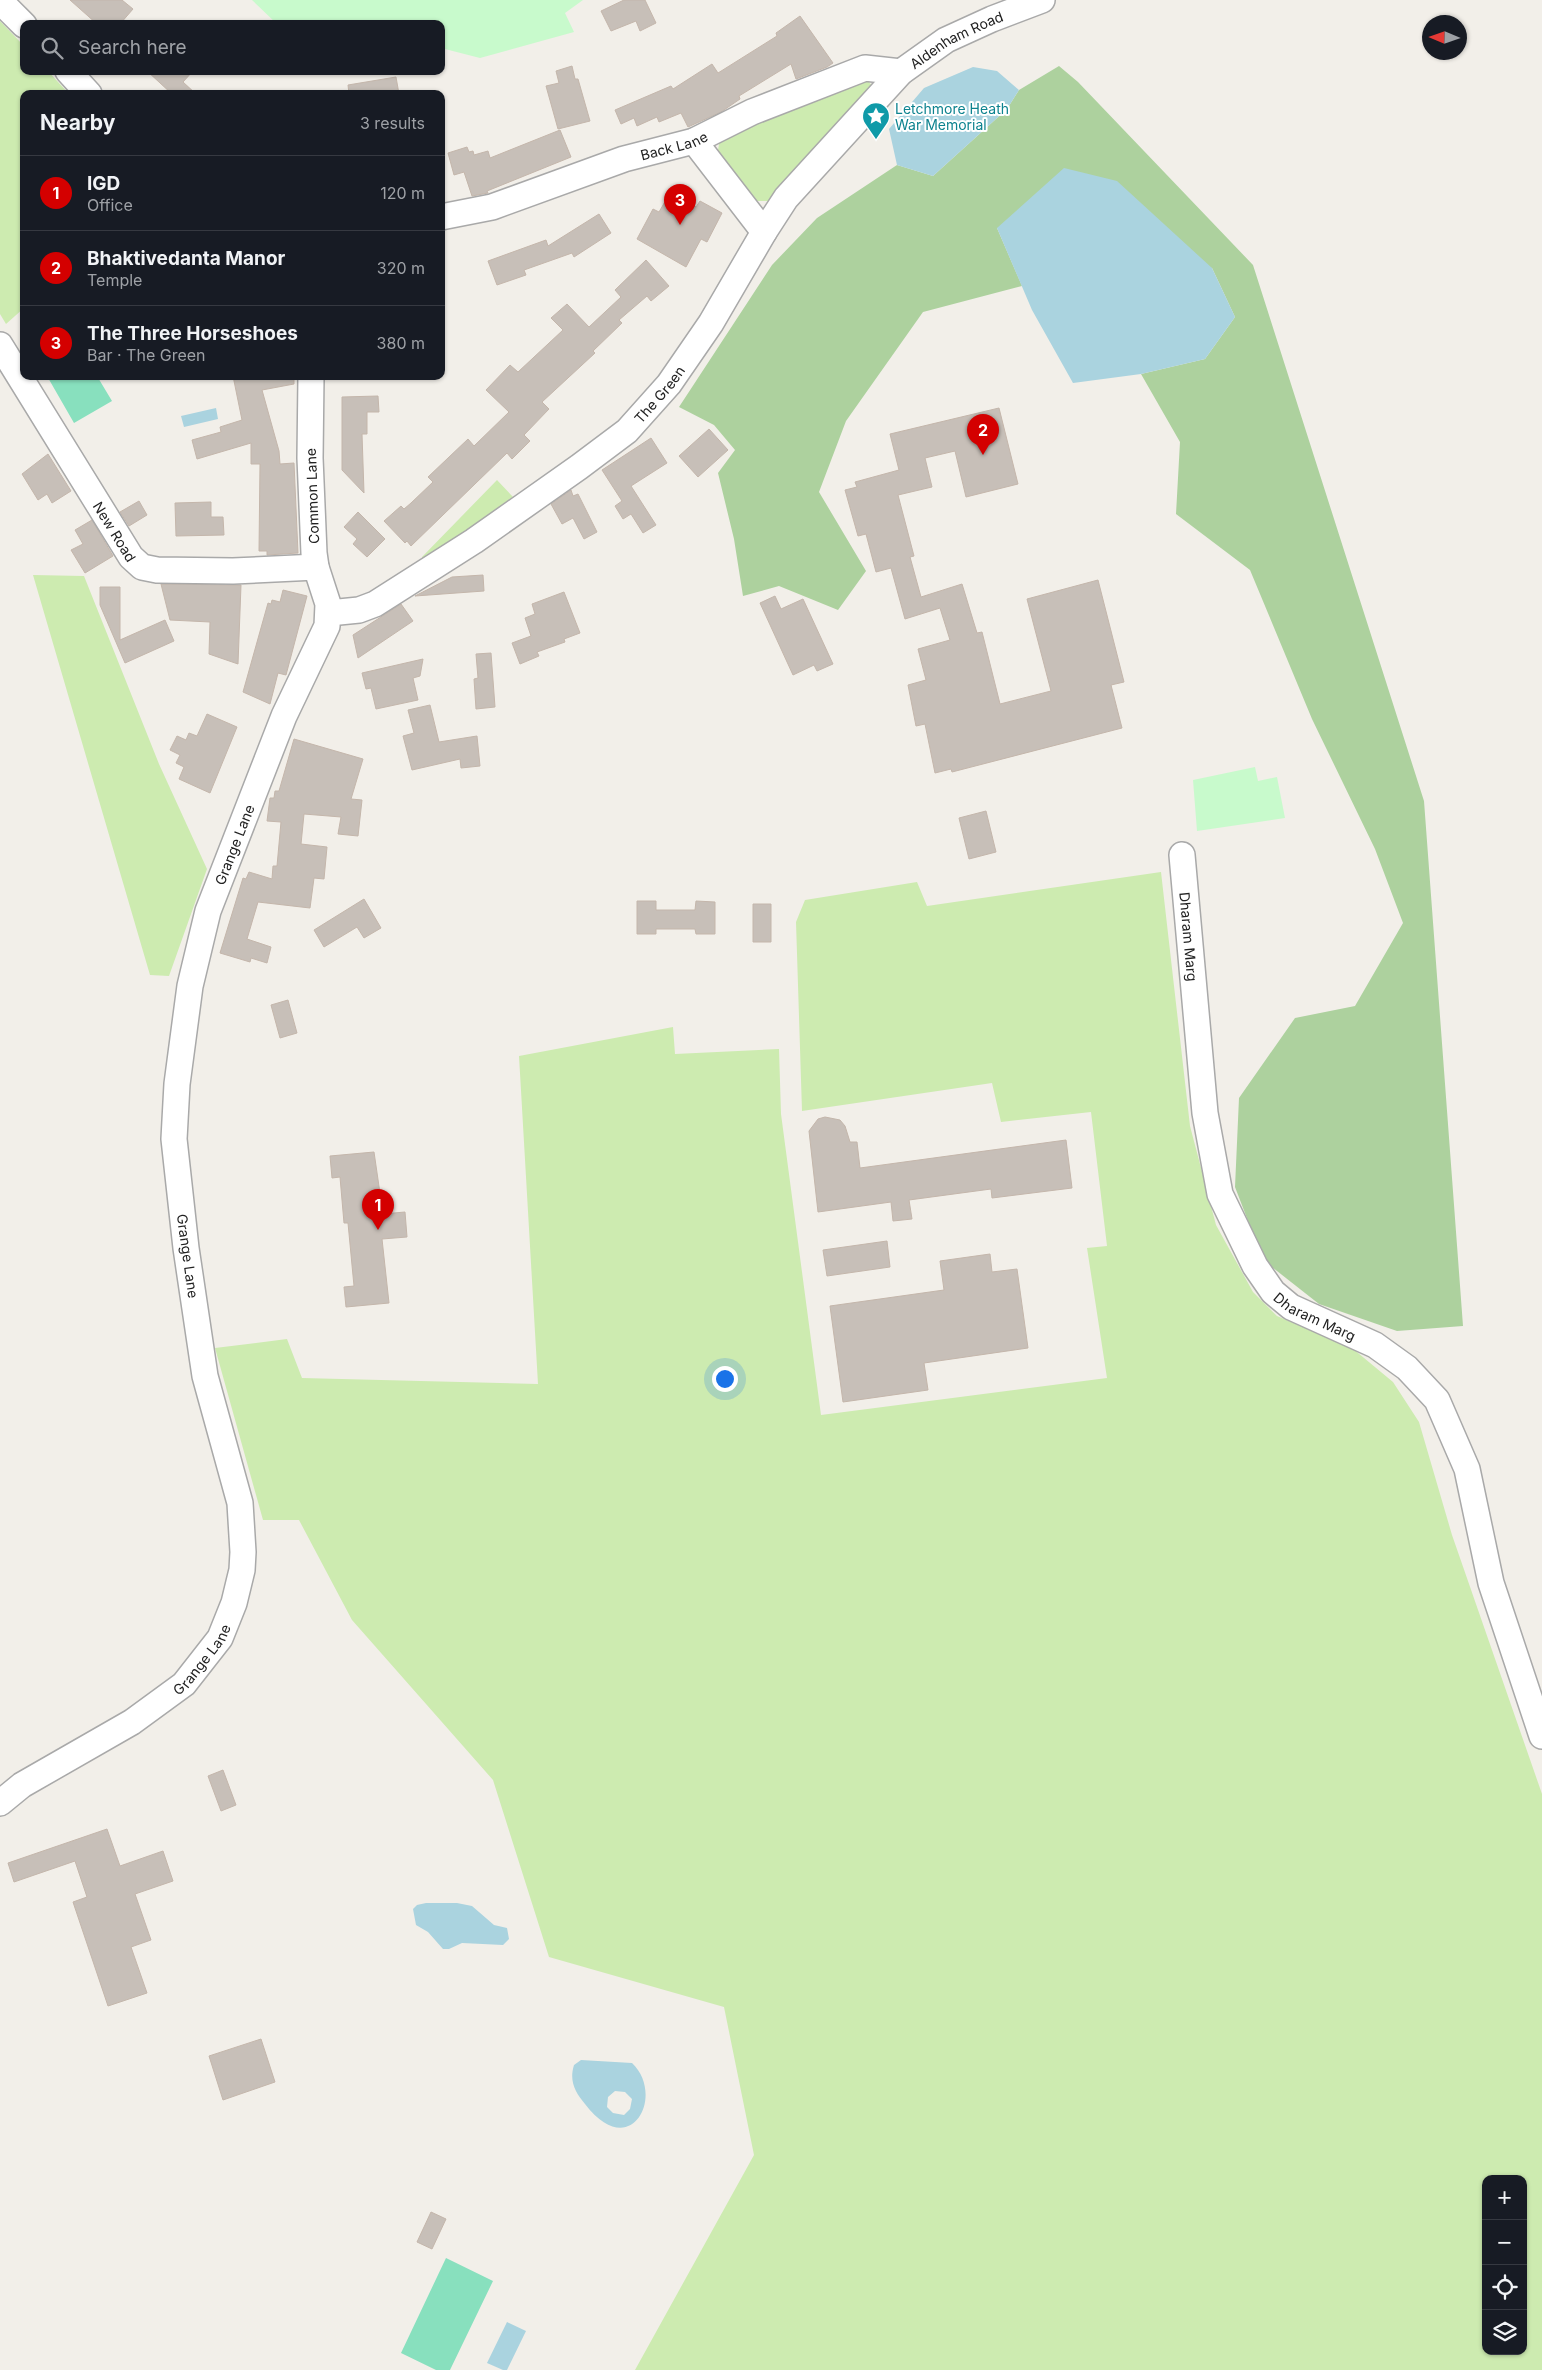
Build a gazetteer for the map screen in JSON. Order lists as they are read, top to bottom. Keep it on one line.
{"streets":{"street":["Aldenham Road","Back Lane","The Green","Common Lane","New Road","Grange Lane","Dharam Marg"]},"crossings":[["Aldenham Road","Back Lane"],["Aldenham Road","The Green"],["Back Lane","The Green"],["The Green","Common Lane"],["The Green","Grange Lane"],["Common Lane","New Road"],["Common Lane","Grange Lane"]],"places":{"place":["Letchmore Heath War Memorial"]},"north":"left","page":{"search":"Search here","heading":["Nearby","3 results"],"list":[{"mark":"1","name":"IGD","note":"Office","value":"120 m"},{"mark":"2","name":"Bhaktivedanta Manor","note":"Temple","value":"320 m"},{"mark":"3","name":"The Three Horseshoes","note":"Bar · The Green","value":"380 m"}],"pins":["3","2","1"],"map_buttons":["+","−"]}}
